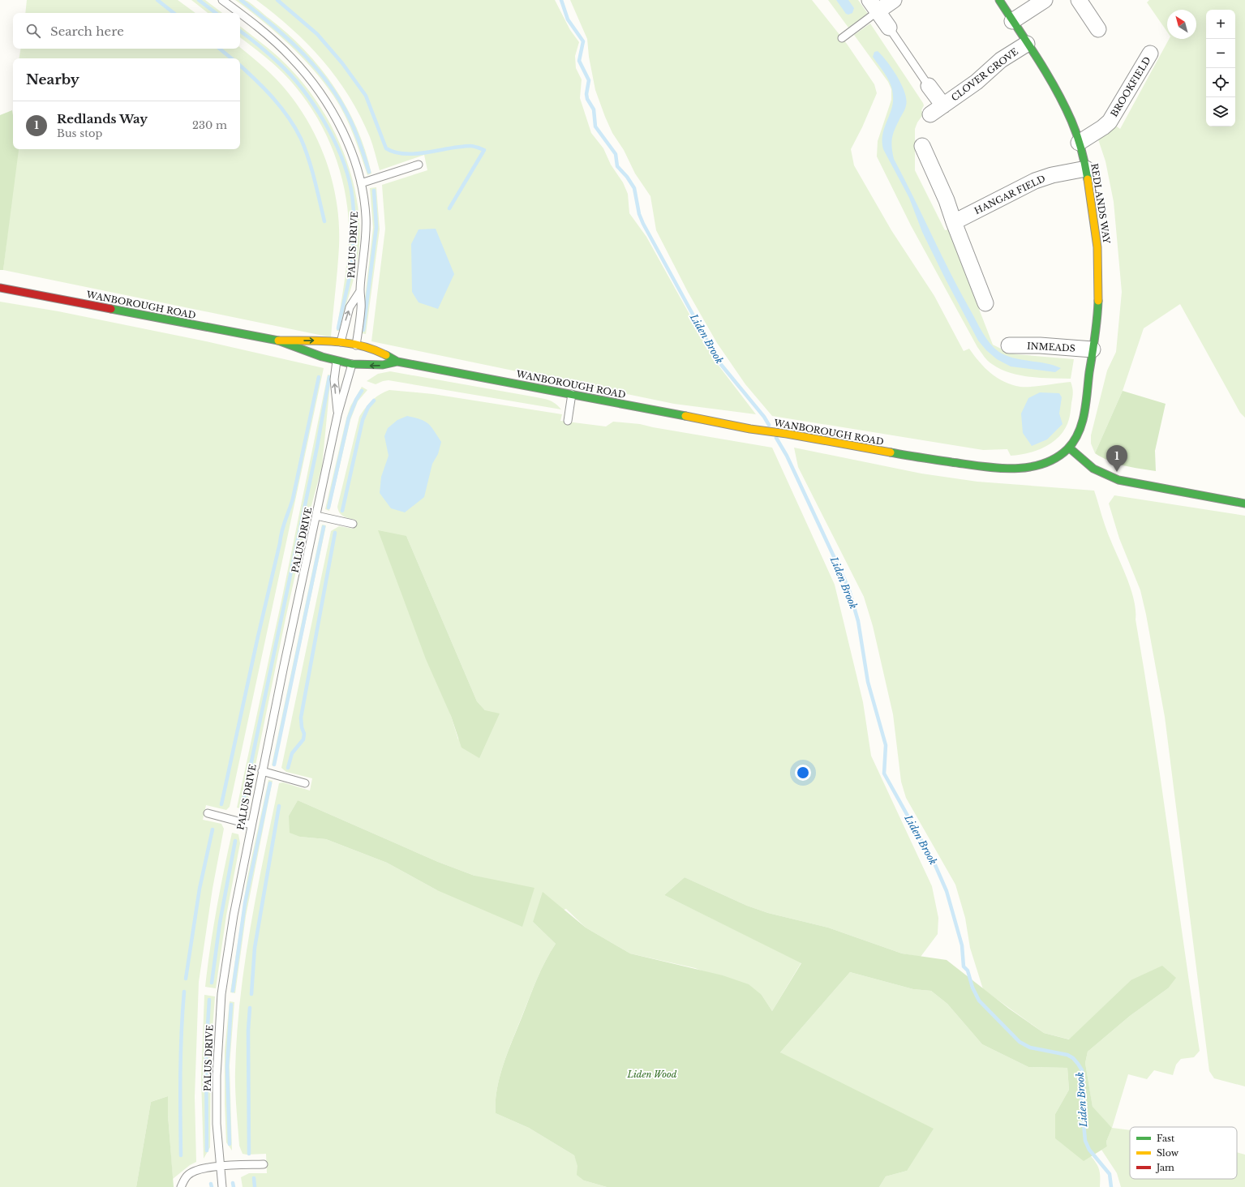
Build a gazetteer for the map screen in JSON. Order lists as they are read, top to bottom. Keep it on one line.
{"streets":{"street":["CLOVER GROVE","BROOKFIELD","HANGAR FIELD","REDLANDS WAY","PALUS DRIVE","WANBOROUGH ROAD","INMEADS"]},"crossings":[["CLOVER GROVE","REDLANDS WAY"],["BROOKFIELD","REDLANDS WAY"],["HANGAR FIELD","REDLANDS WAY"],["REDLANDS WAY","WANBOROUGH ROAD"],["REDLANDS WAY","INMEADS"],["PALUS DRIVE","WANBOROUGH ROAD"]],"water":["Liden Brook"],"parks":["Liden Wood"],"legend":["Fast","Slow","Jam"],"north":"top left","page":{"map_buttons":["+","−"],"search":"Search here","heading":"Nearby","list":[{"mark":"1","name":"Redlands Way","note":"Bus stop","value":"230 m"}],"pins":"1"}}
